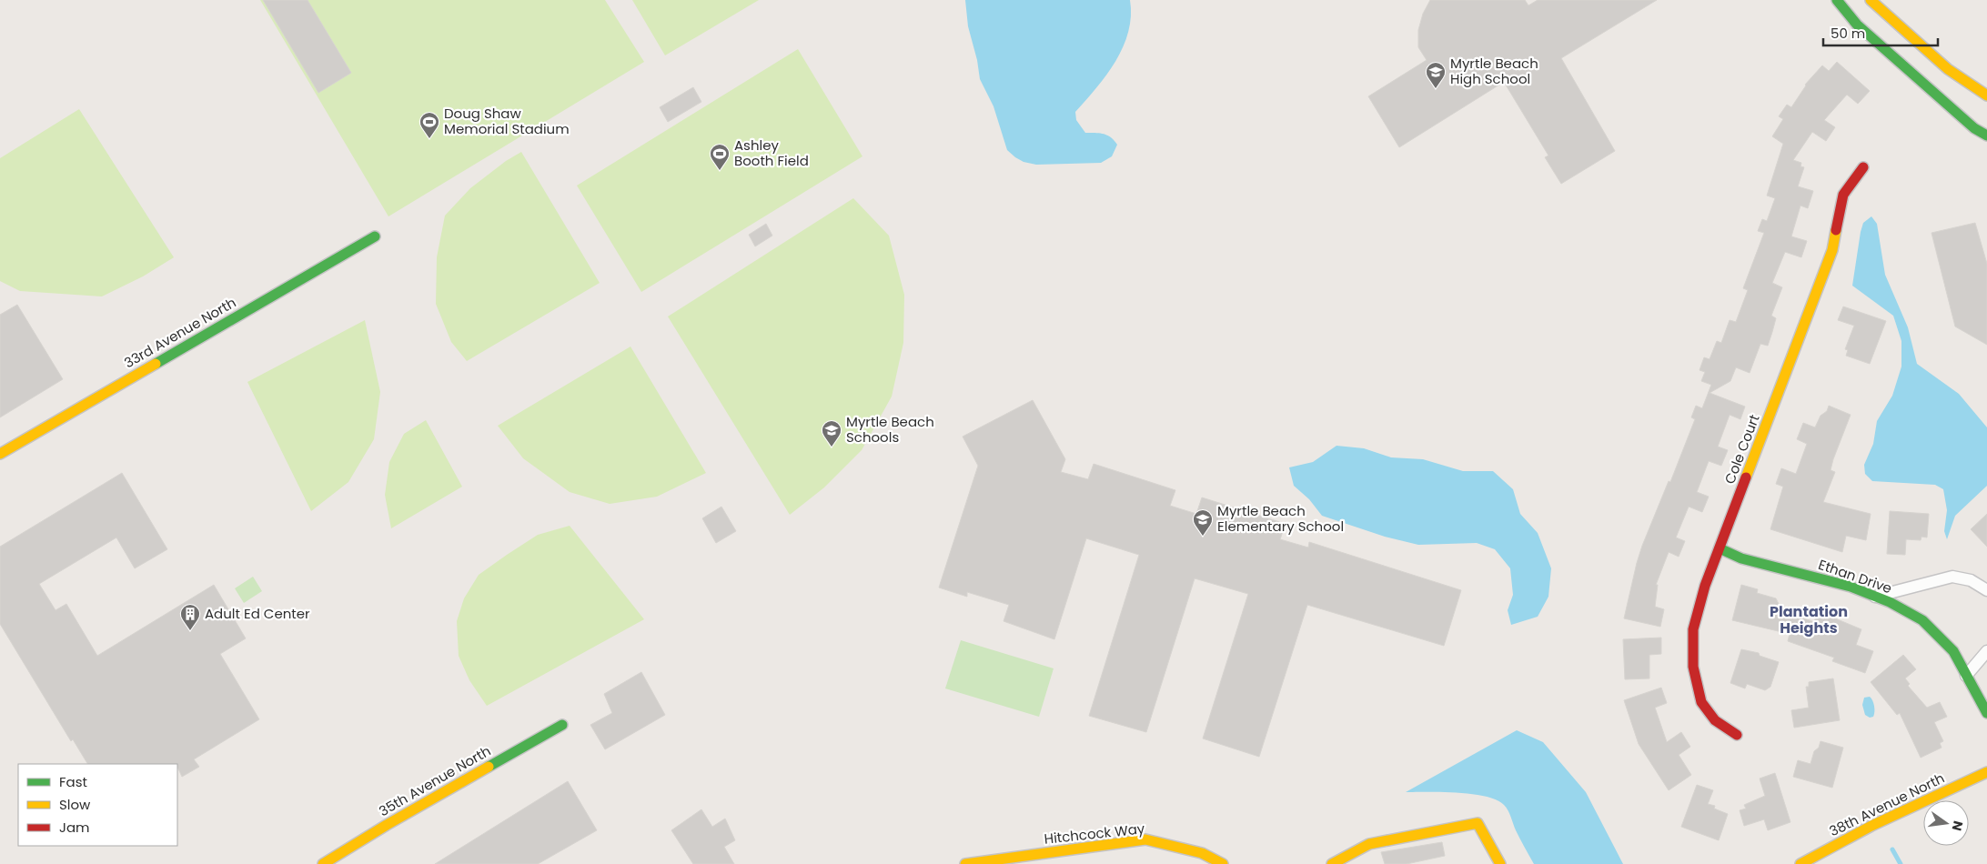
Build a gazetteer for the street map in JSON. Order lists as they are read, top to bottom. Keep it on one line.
{"streets":{"street":["33rd Avenue North","Cole Court","Ethan Drive","35th Avenue North","38th Avenue North","Hitchcock Way"]},"crossings":[["Cole Court","Ethan Drive"]],"districts":["Plantation Heights"],"places":{"school or university":["Myrtle Beach High School","Myrtle Beach Schools","Myrtle Beach Elementary School"],"sports":["Doug Shaw Memorial Stadium","Ashley Booth Field"],"building":["Adult Ed Center"]},"legend":["Fast","Slow","Jam"],"scale_bar":"50 m","north":"right"}
